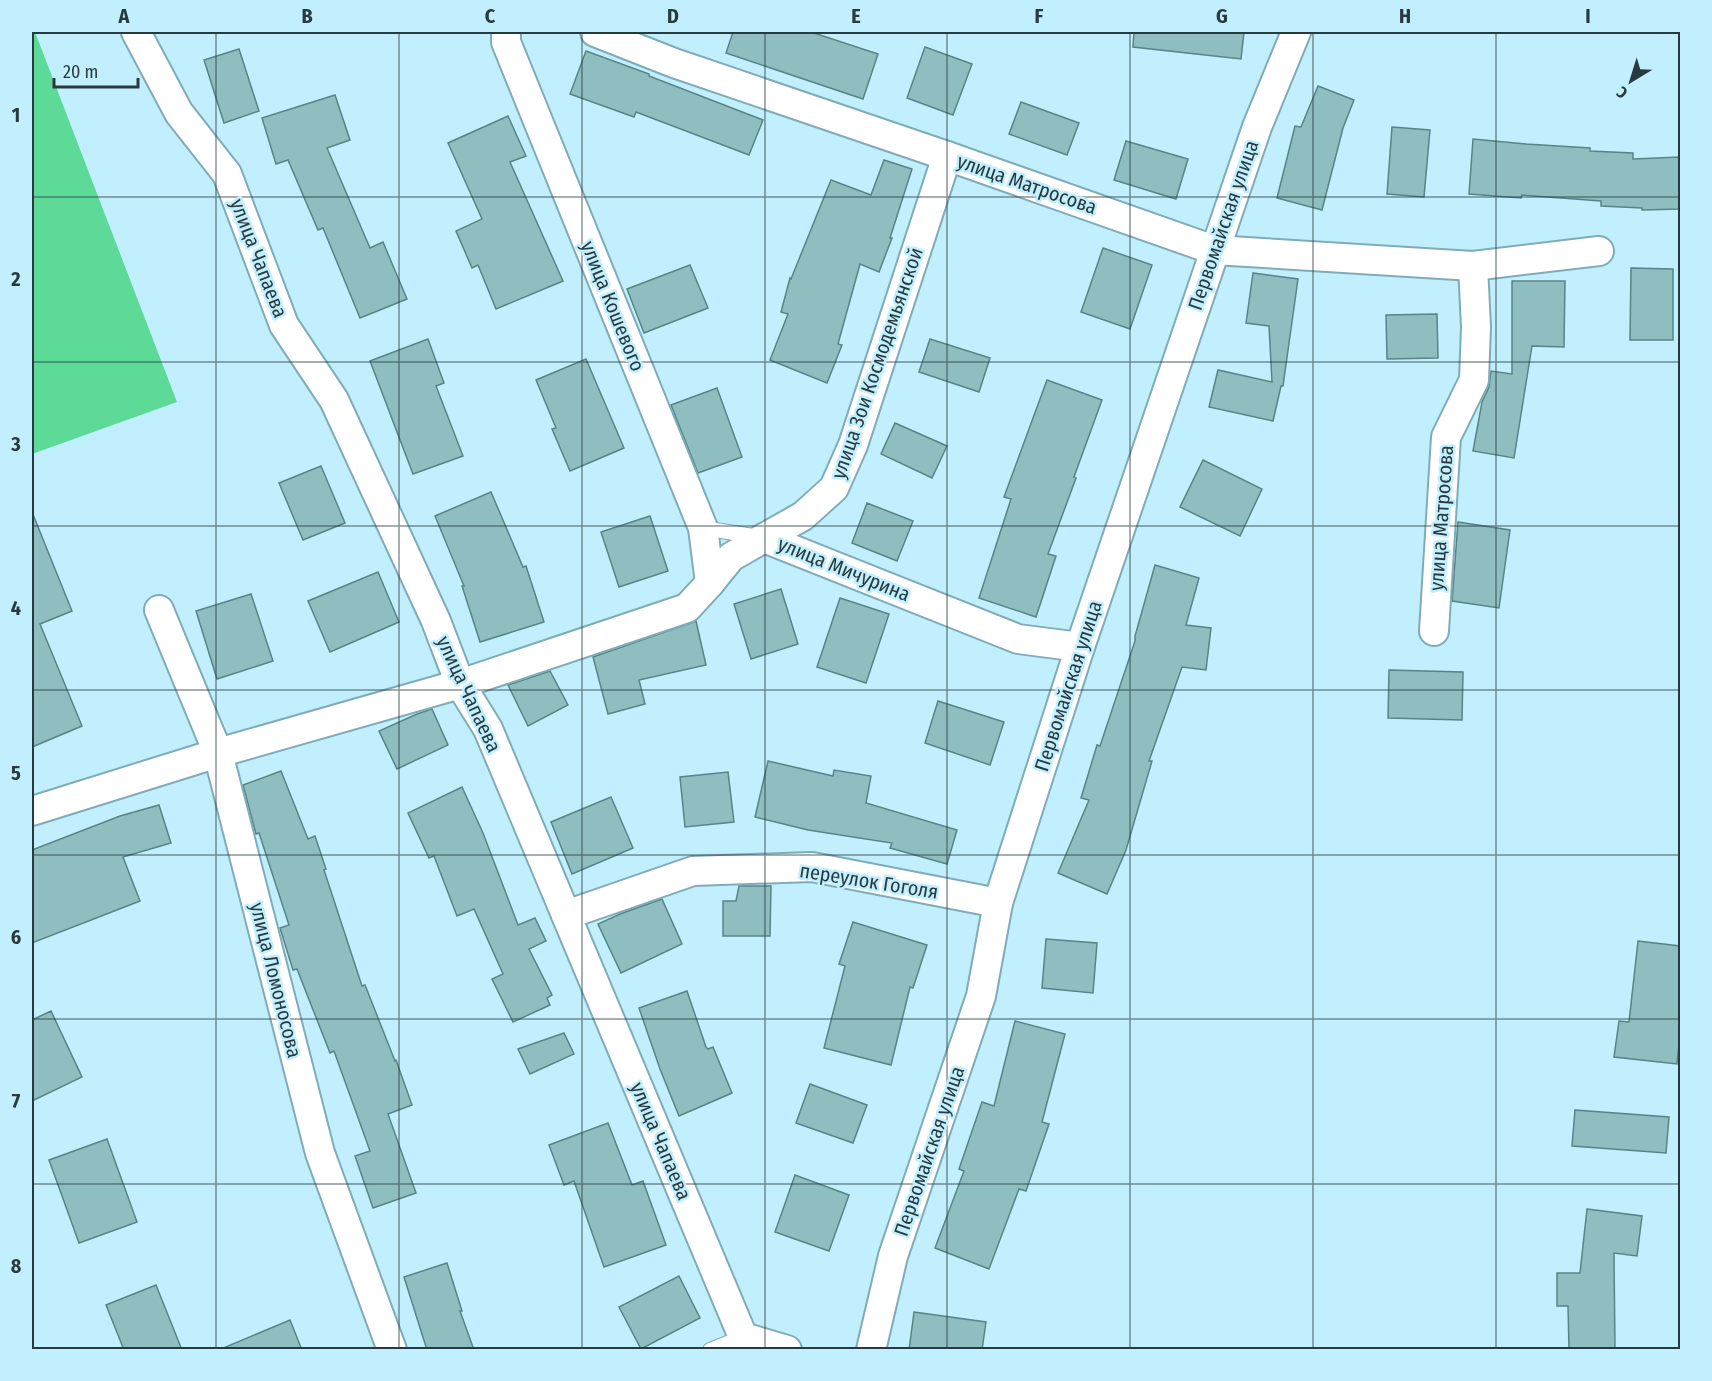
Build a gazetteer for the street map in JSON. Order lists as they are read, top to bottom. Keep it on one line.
{"streets":{"street":["улица Матросова","Первомайская улица","улица Чапаева","улица Кошевого","улица Зои Космодемьянской","улица Мичурина","переулок Гоголя","улица Ломоносова"]},"crossings":[["улица Матросова","Первомайская улица"],["улица Матросова","улица Зои Космодемьянской"],["Первомайская улица","улица Мичурина"],["Первомайская улица","переулок Гоголя"],["улица Чапаева","улица Мичурина"],["улица Чапаева","переулок Гоголя"],["улица Кошевого","улица Мичурина"],["улица Зои Космодемьянской","улица Мичурина"],["улица Мичурина","улица Ломоносова"]],"scale_bar":"20 m","north":"bottom left","grid":{"columns":["A","B","C","D","E","F","G","H","I"],"rows":["1","2","3","4","5","6","7","8"]}}
